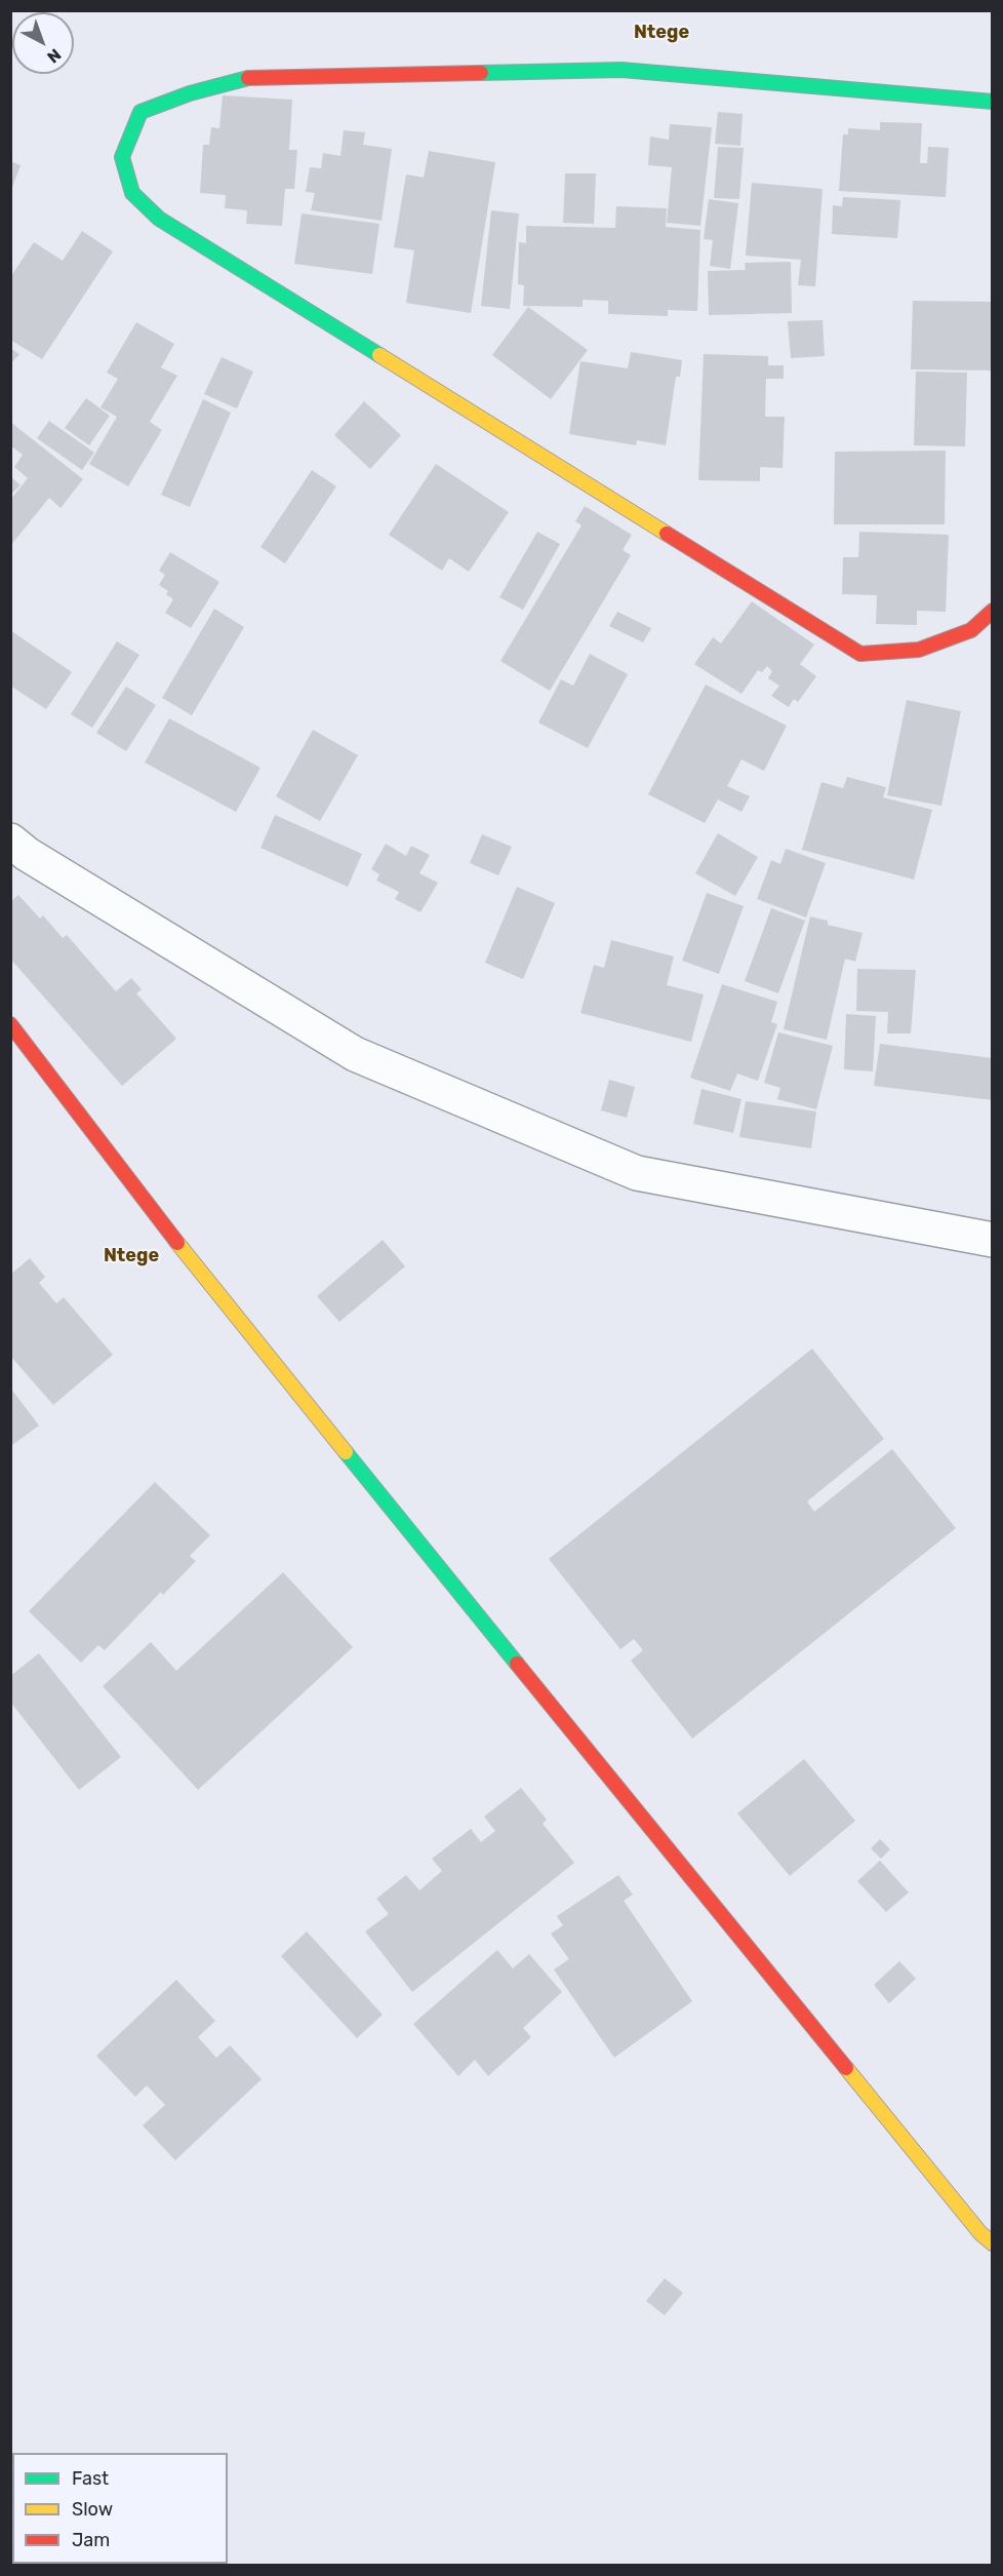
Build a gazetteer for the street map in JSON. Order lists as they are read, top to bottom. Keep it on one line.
{"districts":["Ntege","Ntege"],"legend":["Fast","Slow","Jam"],"north":"bottom right"}
